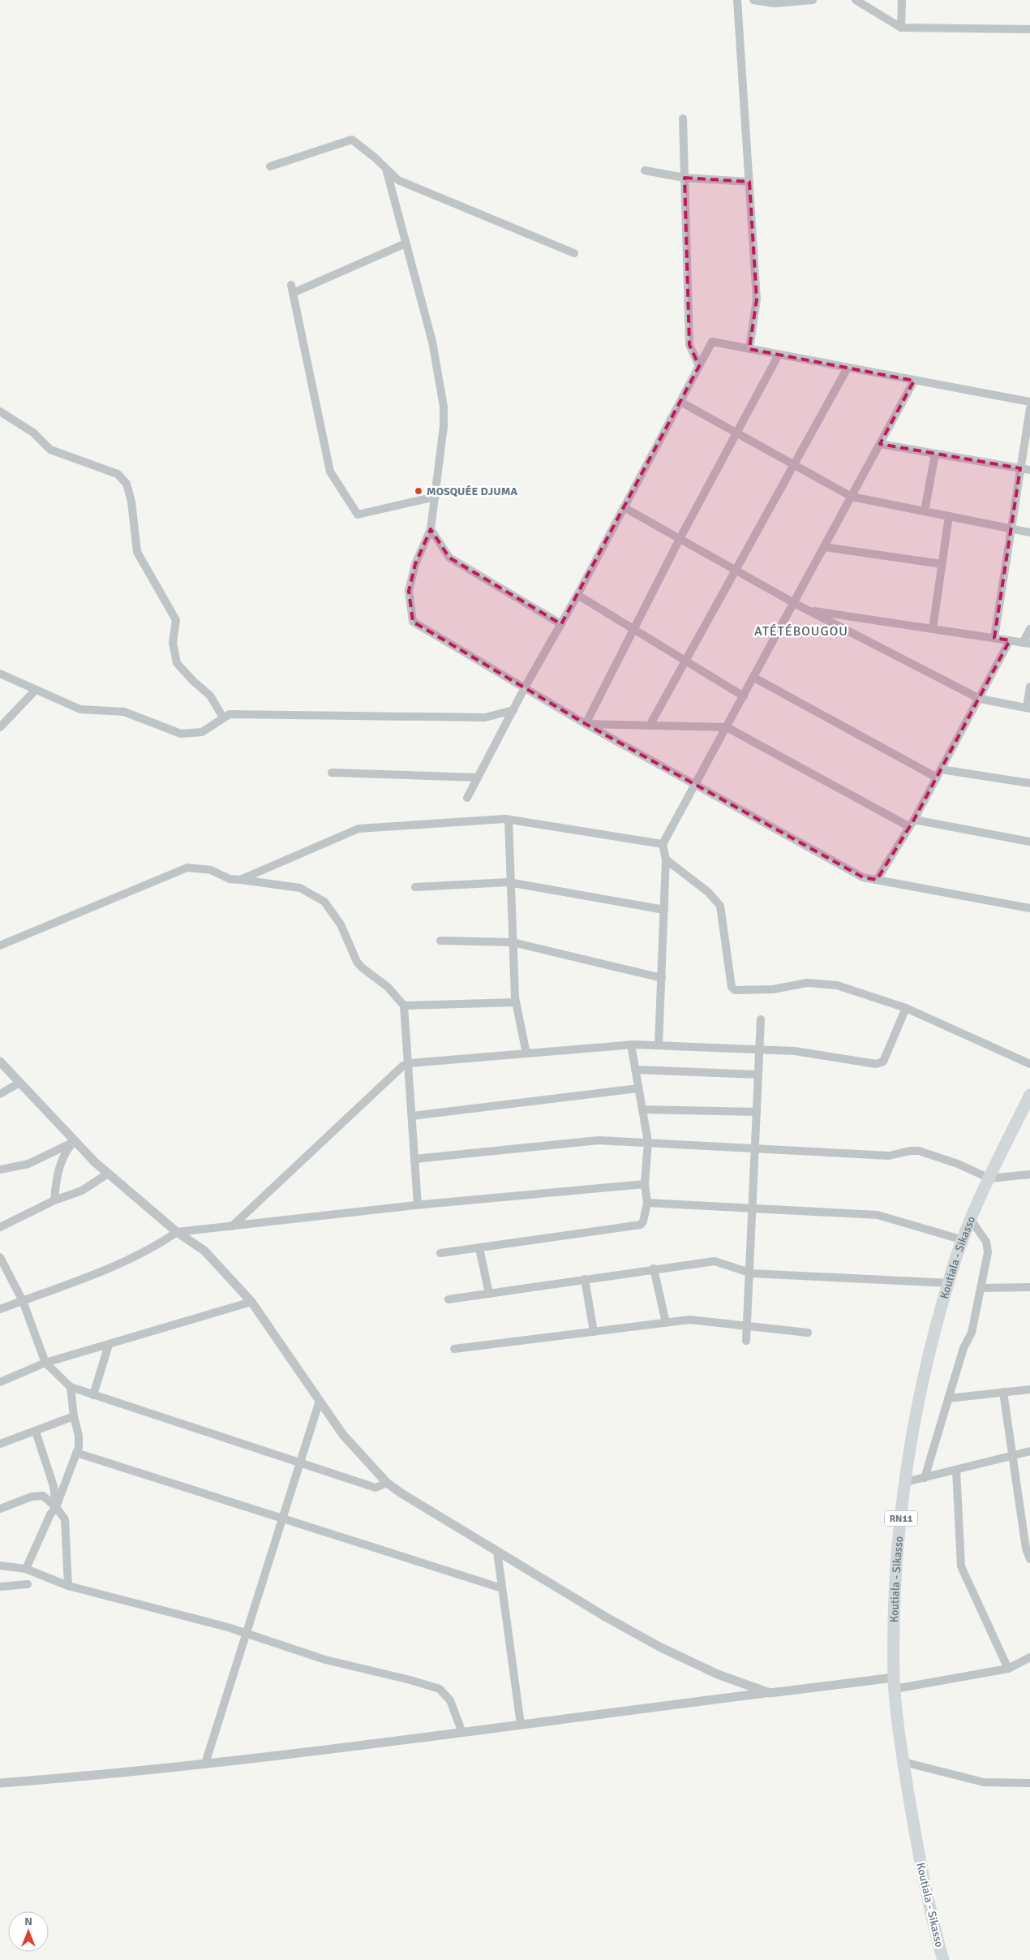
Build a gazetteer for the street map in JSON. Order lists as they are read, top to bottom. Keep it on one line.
{"streets":{"main road":["Koutiala - Sikasso","RN11"]},"districts":["ATÉTÉBOUGOU"],"places":["MOSQUÉE DJUMA"],"north":"top"}
